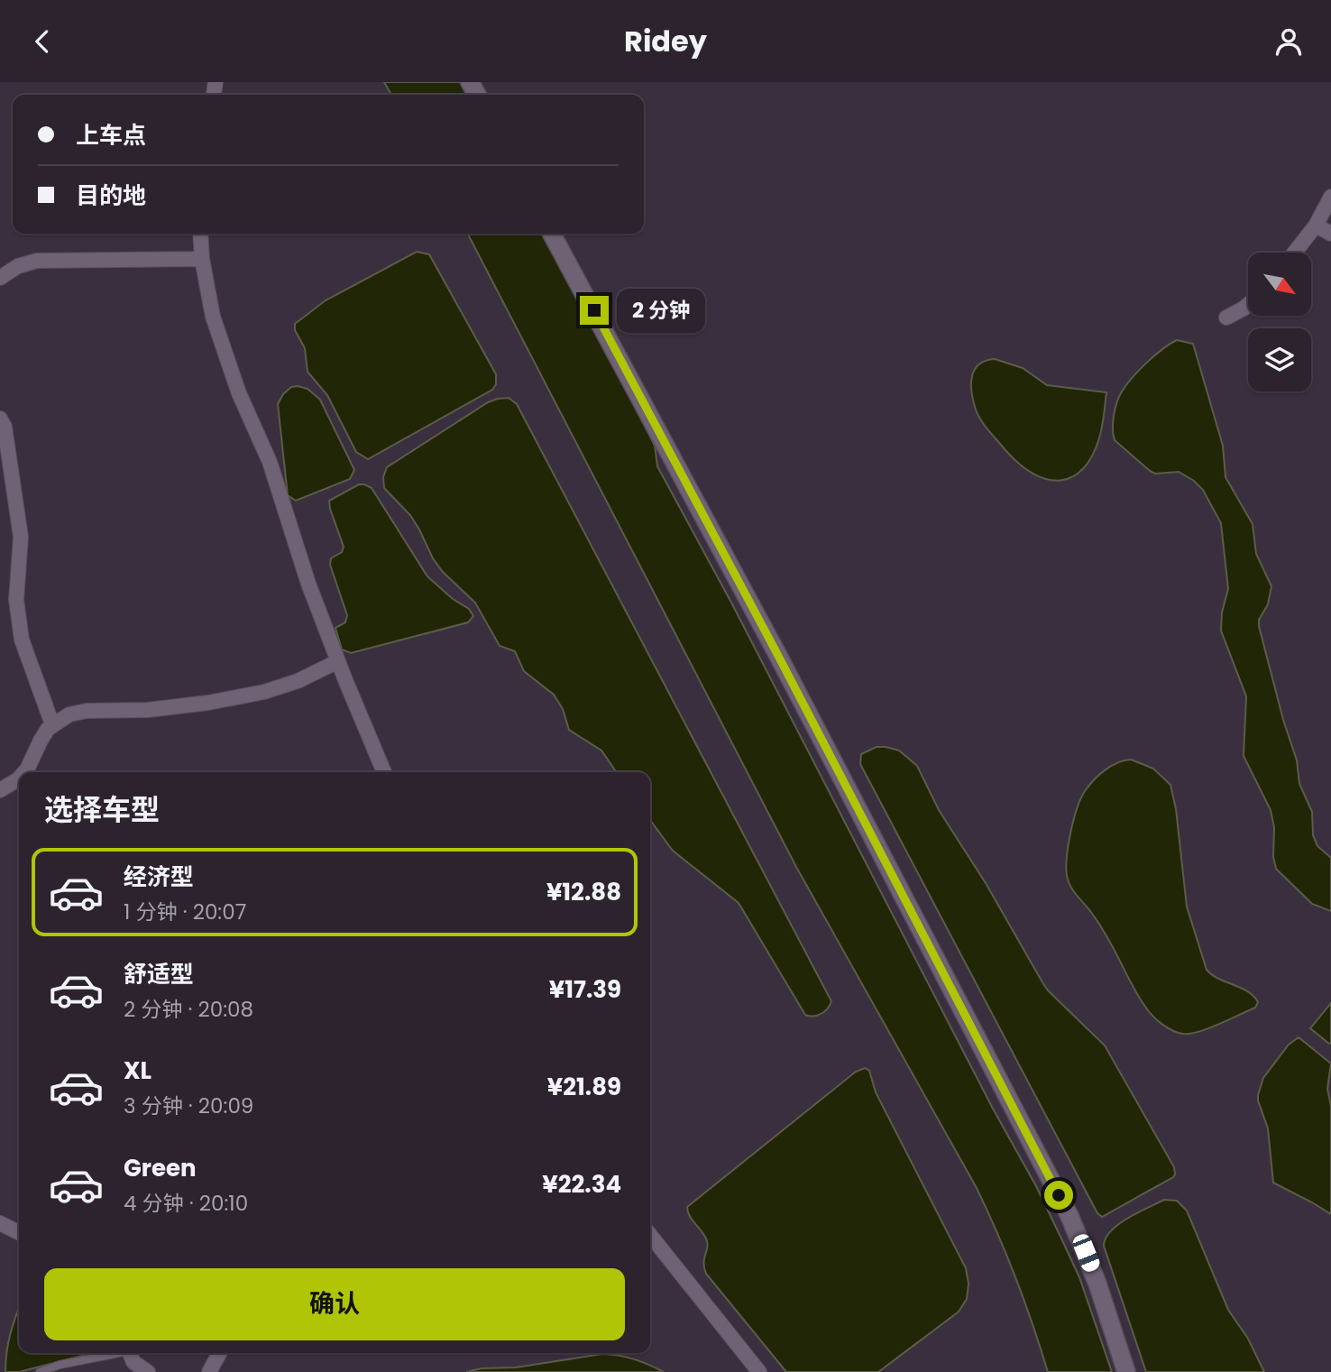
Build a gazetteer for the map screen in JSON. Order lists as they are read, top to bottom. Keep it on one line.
{"north":"bottom right","page":{"header":"Ridey","banner":["上车点","目的地"],"bubble":"2 分钟","heading":"选择车型","list":[{"name":"经济型","note":"1 分钟 · 20:07","value":"¥12.88"},{"name":"舒适型","note":"2 分钟 · 20:08","value":"¥17.39"},{"name":"XL","note":"3 分钟 · 20:09","value":"¥21.89"},{"name":"Green","note":"4 分钟 · 20:10","value":"¥22.34"}],"buttons":"确认"}}
